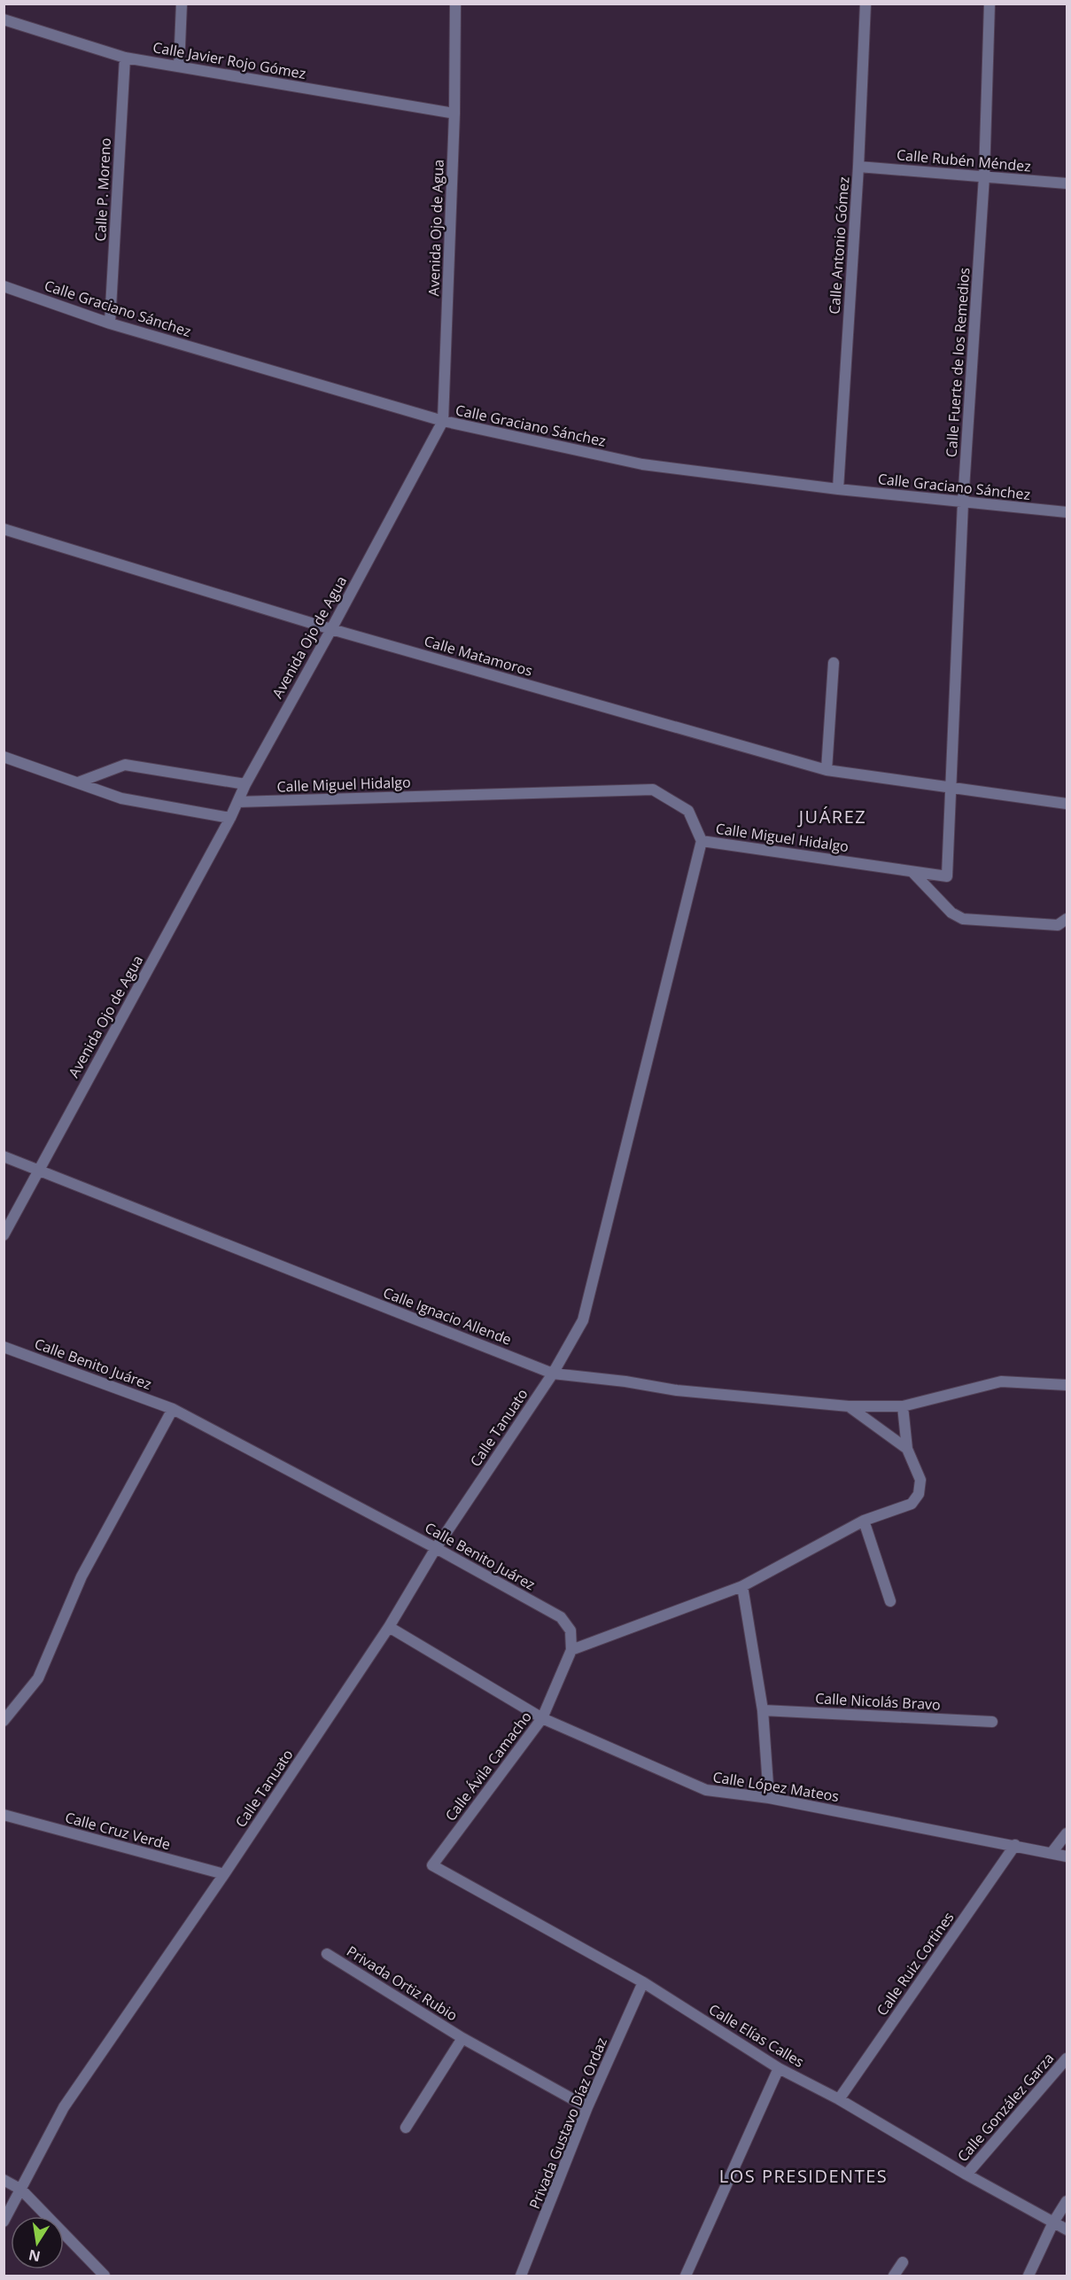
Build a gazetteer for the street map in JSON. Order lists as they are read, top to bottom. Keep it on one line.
{"streets":{"street":["Calle Javier Rojo Gómez","Calle Rubén Méndez","Calle P. Moreno","Avenida Ojo de Agua","Calle Antonio Gómez","Calle Graciano Sánchez","Calle Fuerte de los Remedios","Calle Matamoros","Calle Miguel Hidalgo","Calle Ignacio Allende","Calle Benito Juárez","Calle Tanuato","Calle Nicolás Bravo","Calle Ávila Camacho","Calle López Mateos","Calle Cruz Verde","Calle Ruiz Cortines","Privada Ortiz Rubio","Calle Elías Calles","Calle González Garza","Privada Gustavo Díaz Ordaz"]},"crossings":[["Calle Javier Rojo Gómez","Calle P. Moreno"],["Calle Javier Rojo Gómez","Avenida Ojo de Agua"],["Calle Rubén Méndez","Calle Antonio Gómez"],["Calle Rubén Méndez","Calle Fuerte de los Remedios"],["Calle P. Moreno","Calle Graciano Sánchez"],["Avenida Ojo de Agua","Calle Graciano Sánchez"],["Avenida Ojo de Agua","Calle Matamoros"],["Avenida Ojo de Agua","Calle Miguel Hidalgo"],["Avenida Ojo de Agua","Calle Ignacio Allende"],["Calle Antonio Gómez","Calle Graciano Sánchez"],["Calle Graciano Sánchez","Calle Fuerte de los Remedios"],["Calle Fuerte de los Remedios","Calle Matamoros"],["Calle Fuerte de los Remedios","Calle Miguel Hidalgo"],["Calle Matamoros","Calle Miguel Hidalgo"],["Calle Miguel Hidalgo","Calle Tanuato"],["Calle Ignacio Allende","Calle Tanuato"],["Calle Benito Juárez","Calle Tanuato"],["Calle Benito Juárez","Calle Ávila Camacho"],["Calle Tanuato","Calle López Mateos"],["Calle Tanuato","Calle Cruz Verde"],["Calle Ávila Camacho","Calle López Mateos"],["Calle Ávila Camacho","Calle Elías Calles"],["Calle López Mateos","Calle Ruiz Cortines"],["Calle Ruiz Cortines","Calle Elías Calles"],["Privada Ortiz Rubio","Privada Gustavo Díaz Ordaz"],["Calle Elías Calles","Calle González Garza"],["Calle Elías Calles","Privada Gustavo Díaz Ordaz"]],"districts":["JUÁREZ","LOS PRESIDENTES"],"north":"bottom"}
